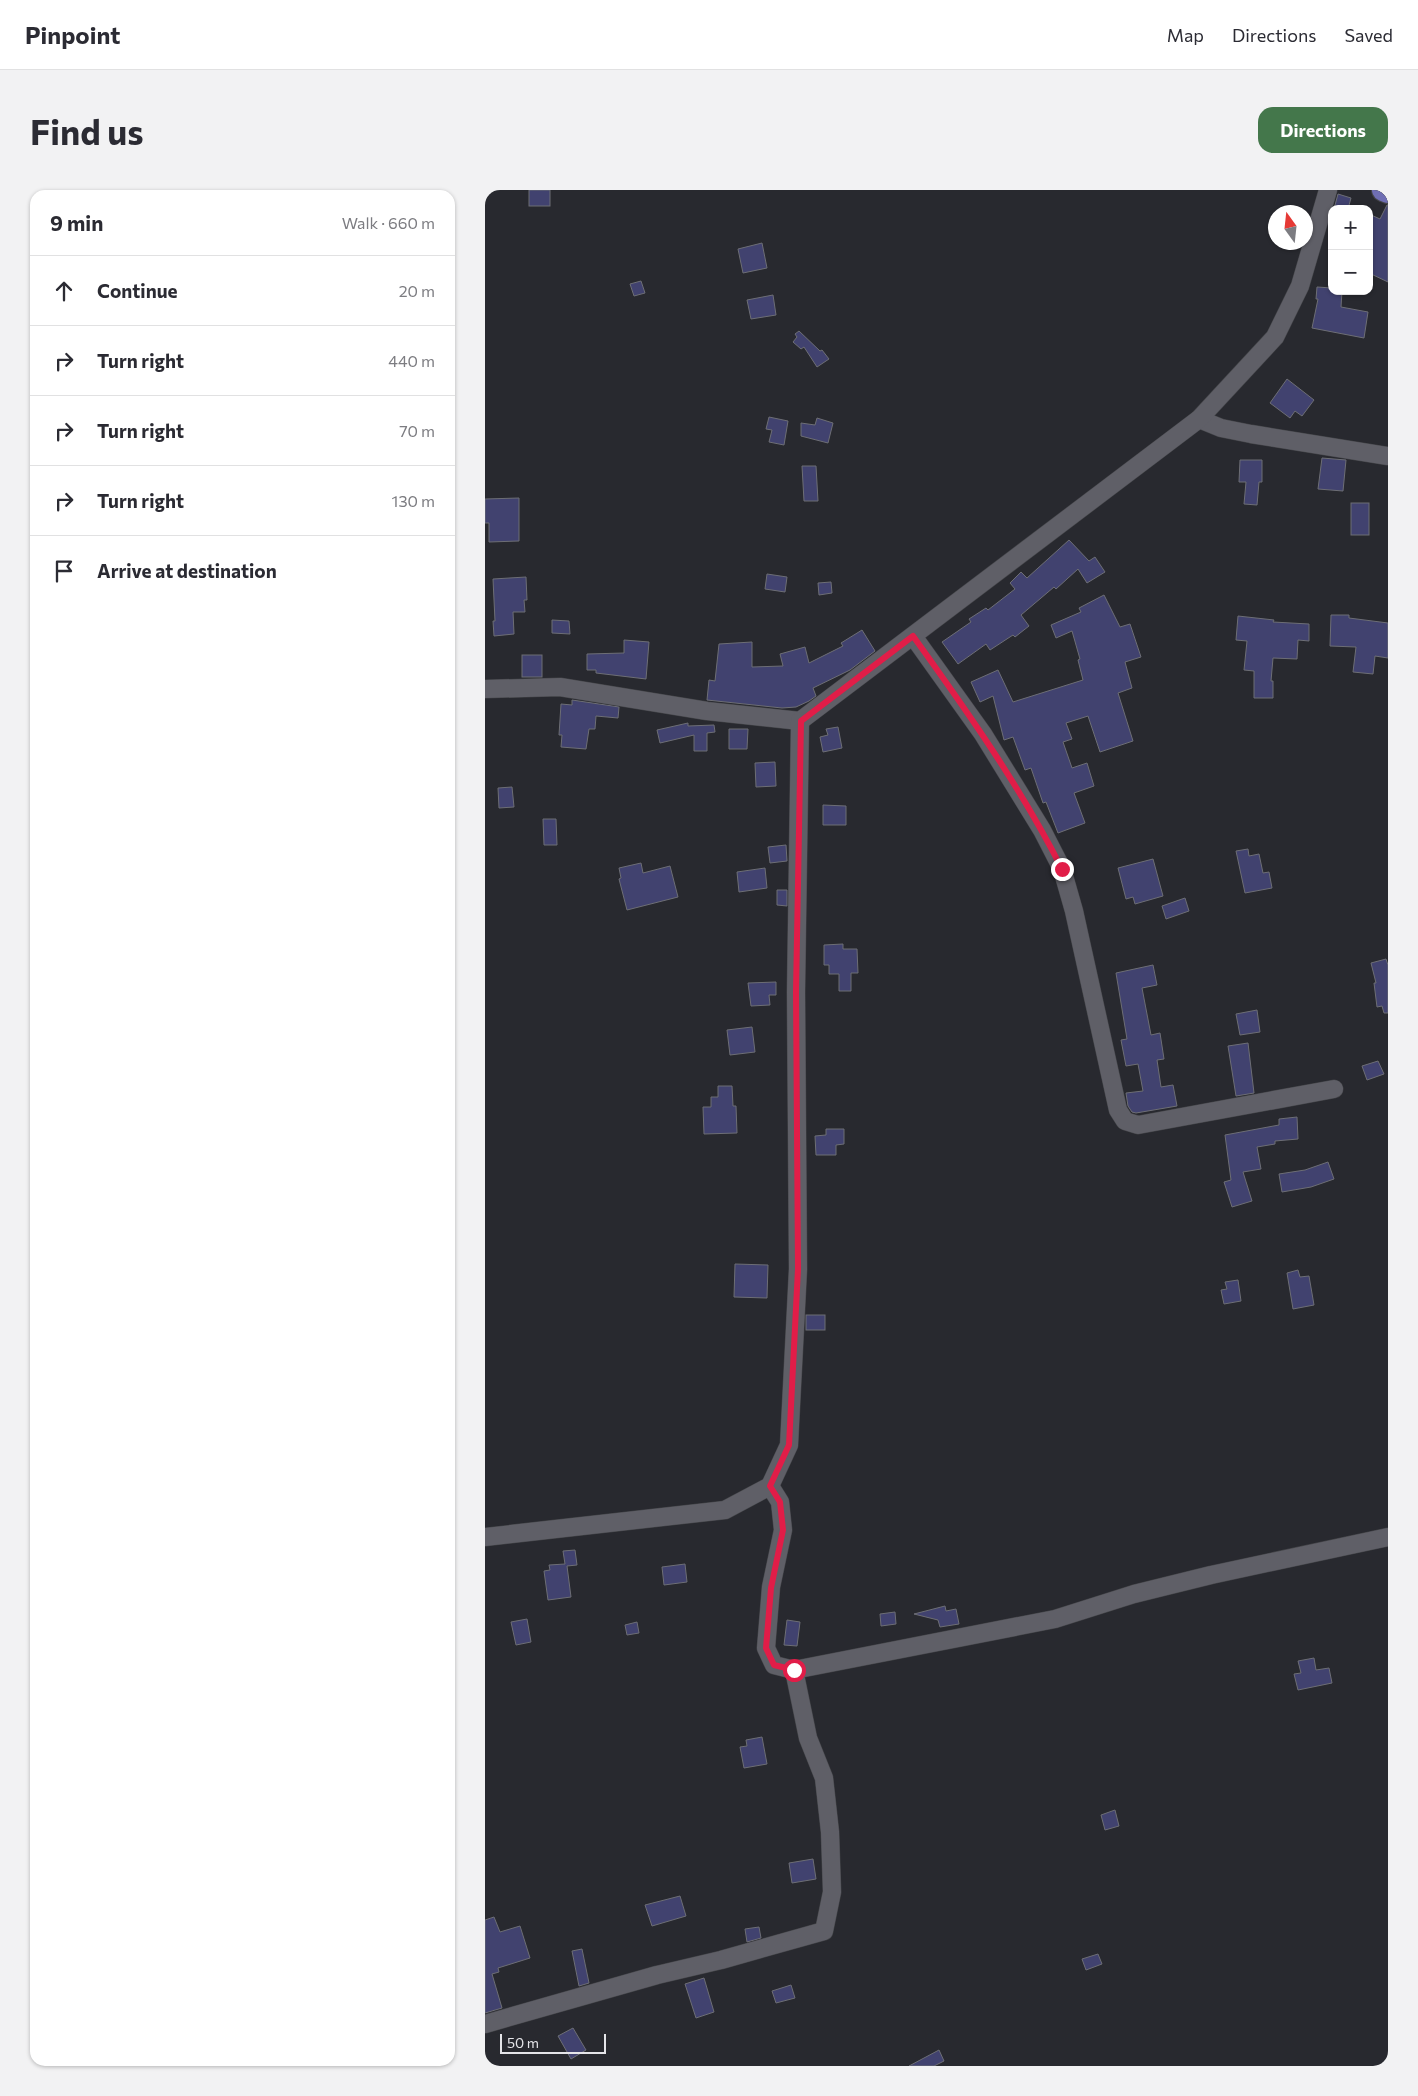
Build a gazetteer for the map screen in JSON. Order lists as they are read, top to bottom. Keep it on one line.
{"scale_bar":"50 m","north":"top","page":{"header":"Pinpoint","nav":["Map","Directions","Saved"],"buttons":"Directions","title":"Find us","heading":["9 min","Walk · 660 m"],"map_buttons":["+","−"],"list":[["Continue","20 m"],["Turn right","440 m"],["Turn right","70 m"],["Turn right","130 m"],"Arrive at destination"],"scale":"50 m"}}
